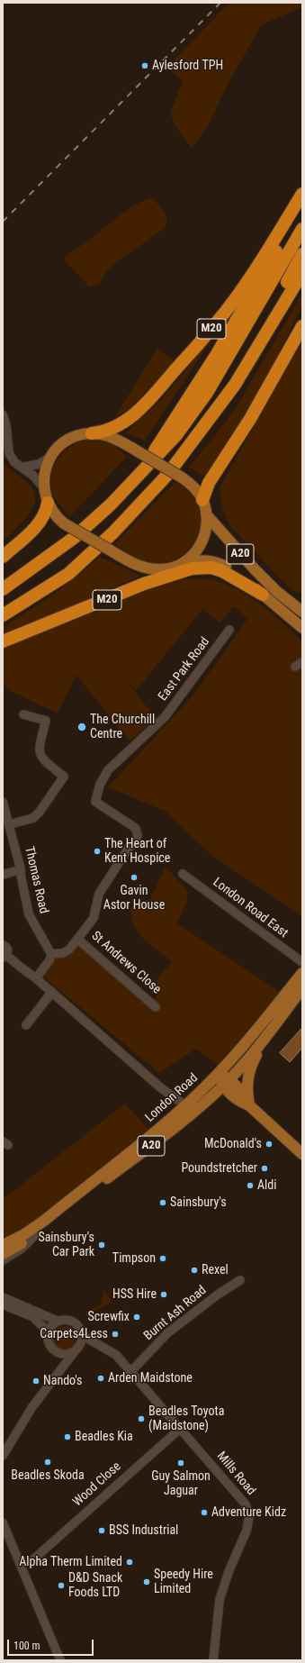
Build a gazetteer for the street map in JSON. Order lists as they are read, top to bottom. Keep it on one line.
{"streets":{"highway":["M20"],"main road":["A20","London Road"],"street":["East Park Road","Thomas Road","London Road East","St Andrews Close","Burnt Ash Road","Mills Road","Wood Close"]},"crossings":[["M20","A20"],["East Park Road","St Andrews Close"],["Burnt Ash Road","Mills Road"],["Mills Road","Wood Close"]],"places":["Aylesford TPH","The Churchill Centre","The Heart of Kent Hospice","Gavin Astor House","McDonald's","Poundstretcher","Aldi","Sainsbury's","Sainsbury's Car Park","Timpson","Rexel","HSS Hire","Screwfix","Carpets4Less","Arden Maidstone","Nando's","Beadles Toyota (Maidstone)","Beadles Kia","Beadles Skoda","Guy Salmon Jaguar","Adventure Kidz","BSS Industrial","Alpha Therm Limited","Speedy Hire Limited","D&D Snack Foods LTD"],"scale_bar":"100 m"}
